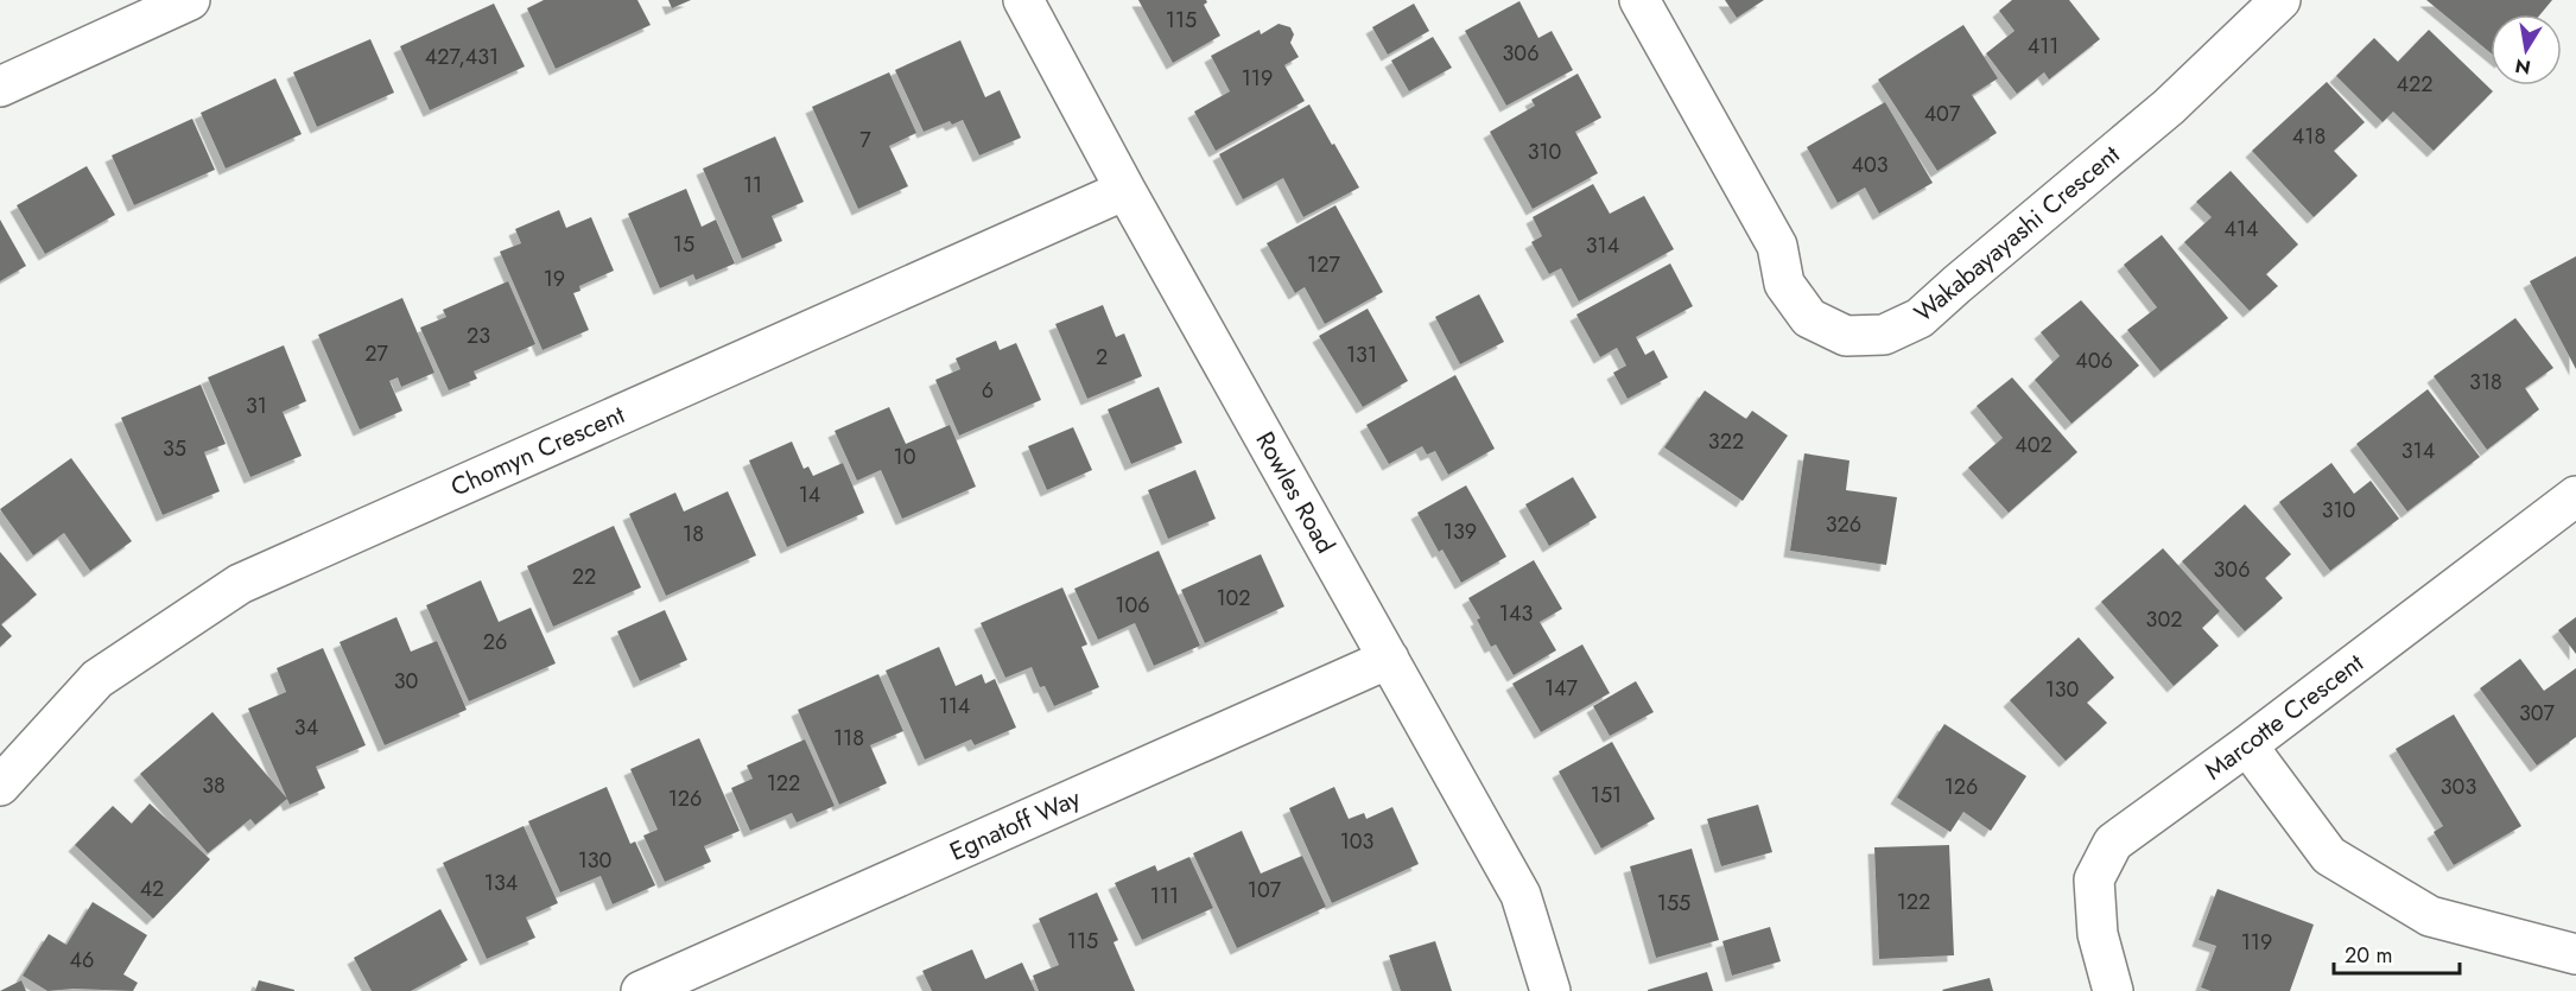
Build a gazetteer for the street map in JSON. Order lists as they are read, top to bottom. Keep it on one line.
{"streets":{"street":["Wakabayayashi Crescent","Chomyn Crescent","Rowles Road","Marcotte Crescent","Egnatoff Way"]},"crossings":[["Chomyn Crescent","Rowles Road"],["Rowles Road","Egnatoff Way"]],"house_numbers":["115","411","306","427,431","119","422","407","418","7","310","403","11","414","15","314","127","19","23","27","131","2","406","318","6","31","322","402","35","314","10","14","310","326","139","18","306","22","102","106","143","302","26","30","147","130","114","307","34","118","122","38","126","303","151","126","103","130","134","42","107","111","122","155","115","119","46"],"scale_bar":"20 m","north":"bottom"}
